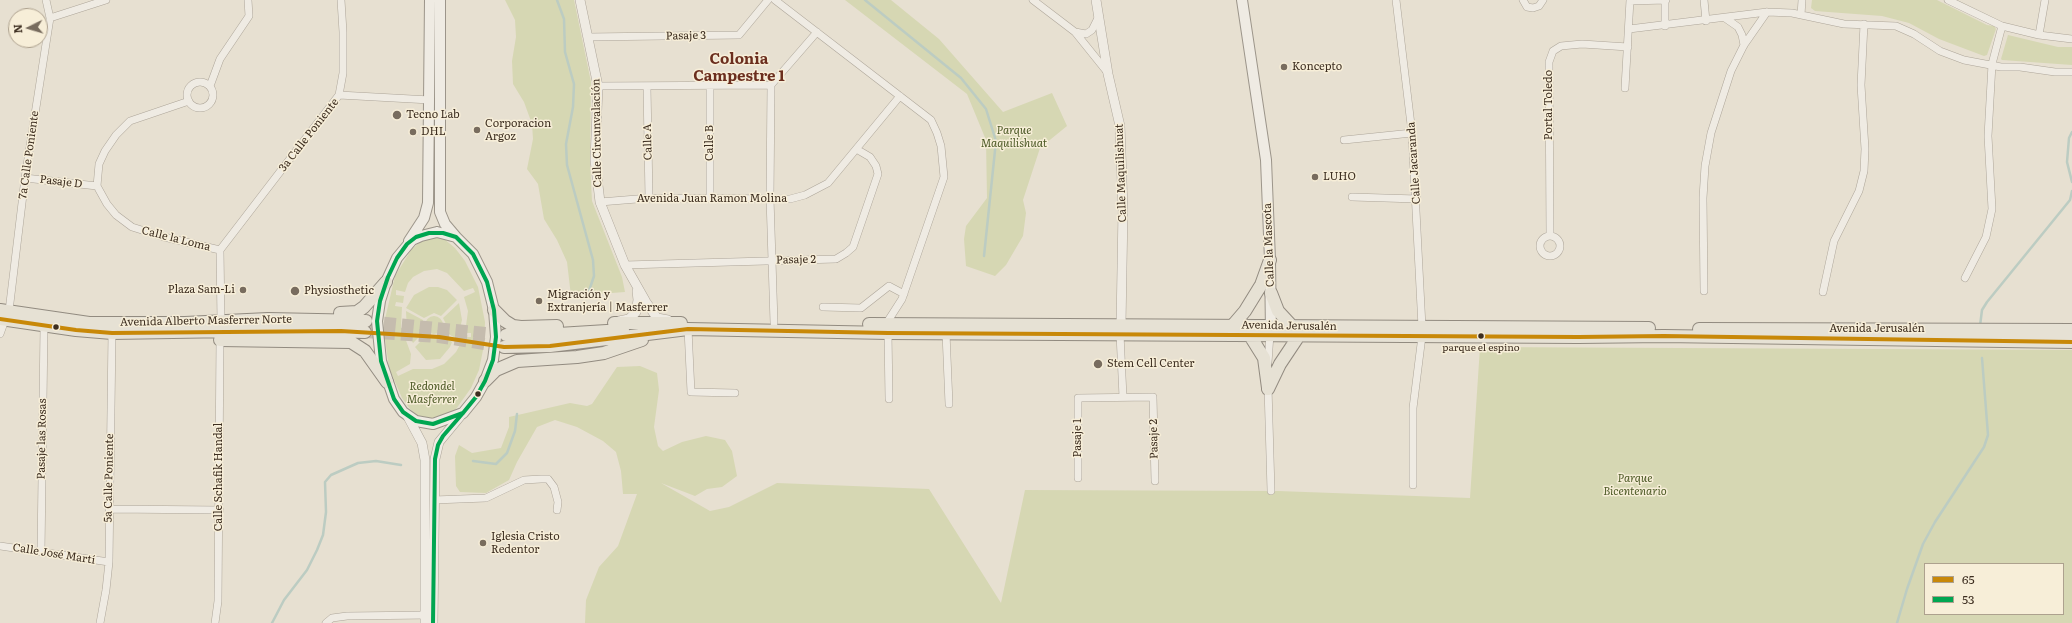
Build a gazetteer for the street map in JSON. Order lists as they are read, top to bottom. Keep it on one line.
{"streets":{"main road":["Calle la Mascota","Avenida Alberto Masferrer Norte","Avenida Jerusalén"],"street":["Pasaje 3","Portal Toledo","Calle Circunvalación","3a Calle Poniente","Calle A","Calle B","7a Calle Poniente","Calle Jacaranda","Calle Maquilishuat","Pasaje D","Avenida Juan Ramon Molina","Calle la Loma","Pasaje 2","Pasaje 1","Pasaje las Rosas","Calle Schafik Handal","5a Calle Poniente","Calle José Martí"]},"crossings":[["Pasaje 3","Calle Circunvalación"],["Calle Circunvalación","Avenida Juan Ramon Molina"],["Calle Circunvalación","Pasaje 2"],["Calle Circunvalación","Avenida Jerusalén"],["3a Calle Poniente","Calle la Loma"],["3a Calle Poniente","Calle Schafik Handal"],["Calle A","Avenida Juan Ramon Molina"],["Calle B","Avenida Juan Ramon Molina"],["7a Calle Poniente","Pasaje D"],["7a Calle Poniente","Avenida Alberto Masferrer Norte"],["Calle Jacaranda","Avenida Jerusalén"],["Calle Maquilishuat","Pasaje 2"],["Calle Maquilishuat","Avenida Jerusalén"],["Calle Maquilishuat","Pasaje 1"],["Pasaje D","Calle la Loma"],["Avenida Juan Ramon Molina","Pasaje 2"],["Calle la Loma","Calle Schafik Handal"],["Calle la Mascota","Avenida Jerusalén"],["Pasaje 2","Pasaje 1"],["Avenida Alberto Masferrer Norte","Pasaje las Rosas"],["Avenida Alberto Masferrer Norte","Calle Schafik Handal"],["Avenida Alberto Masferrer Norte","5a Calle Poniente"],["Pasaje las Rosas","Calle José Martí"],["5a Calle Poniente","Calle José Martí"]],"districts":["Colonia Campestre 1"],"parks":["Parque Maquilishuat","Redondel Masferrer","Parque Bicentenario"],"places":["Koncepto","Tecno Lab","Corporacion Argoz","DHL","LUHO","Plaza Sam-Li","Physiosthetic","Migración y Extranjería | Masferrer","parque el espino","Stem Cell Center","Iglesia Cristo Redentor"],"lines":["transit line 53","transit line 65"],"legend":["65","53"],"north":"left"}
